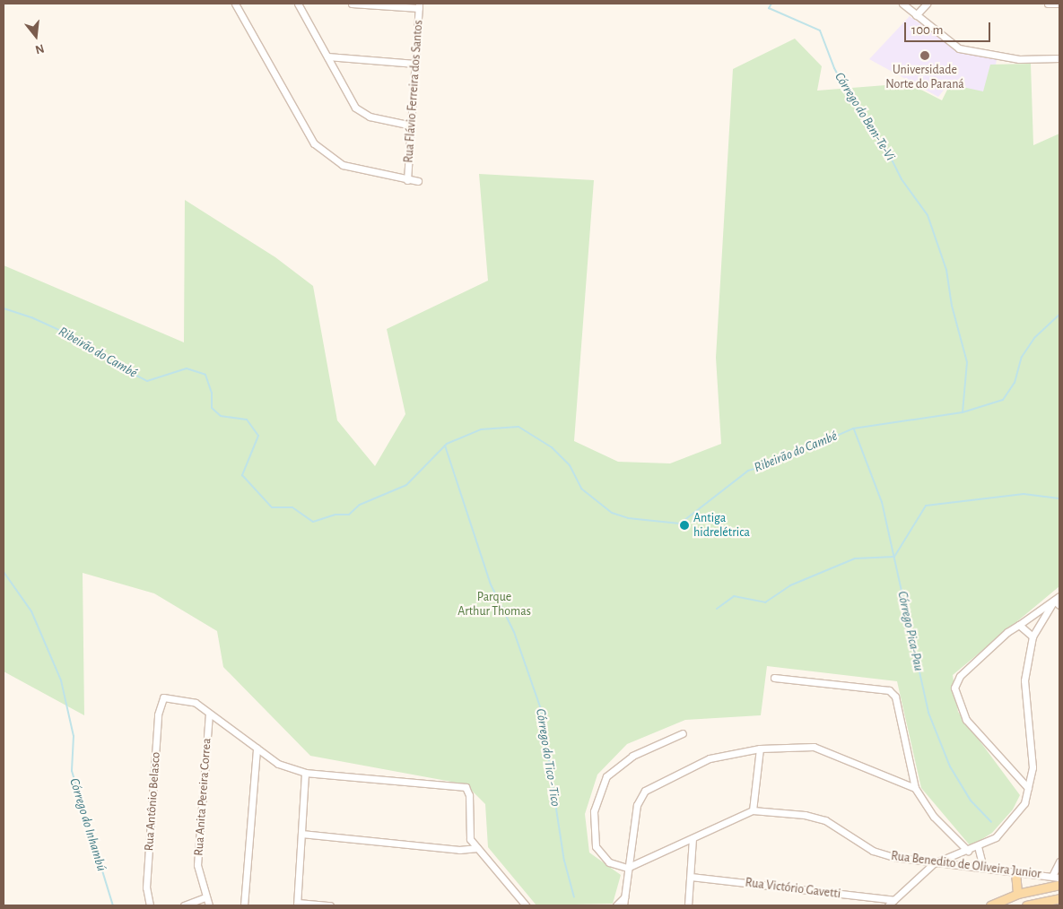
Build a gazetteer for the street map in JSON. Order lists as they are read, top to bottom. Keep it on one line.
{"streets":{"street":["Rua Flávio Ferreira dos Santos","Rua Anita Pereira Correa","Rua Antônio Belasco","Rua Benedito de Oliveira Junior","Rua Victório Gavetti"]},"crossings":[["Rua Anita Pereira Correa","Rua Antônio Belasco"]],"water":["Córrego do Bem-Te-Vi","Ribeirão do Cambé","Córrego Pica-Pau","Córrego do Tico - Tico","Córrego do Inhambú"],"parks":["Parque Arthur Thomas"],"places":["Universidade Norte do Paraná","Antiga hidrelétrica"],"scale_bar":"100 m","north":"bottom"}
